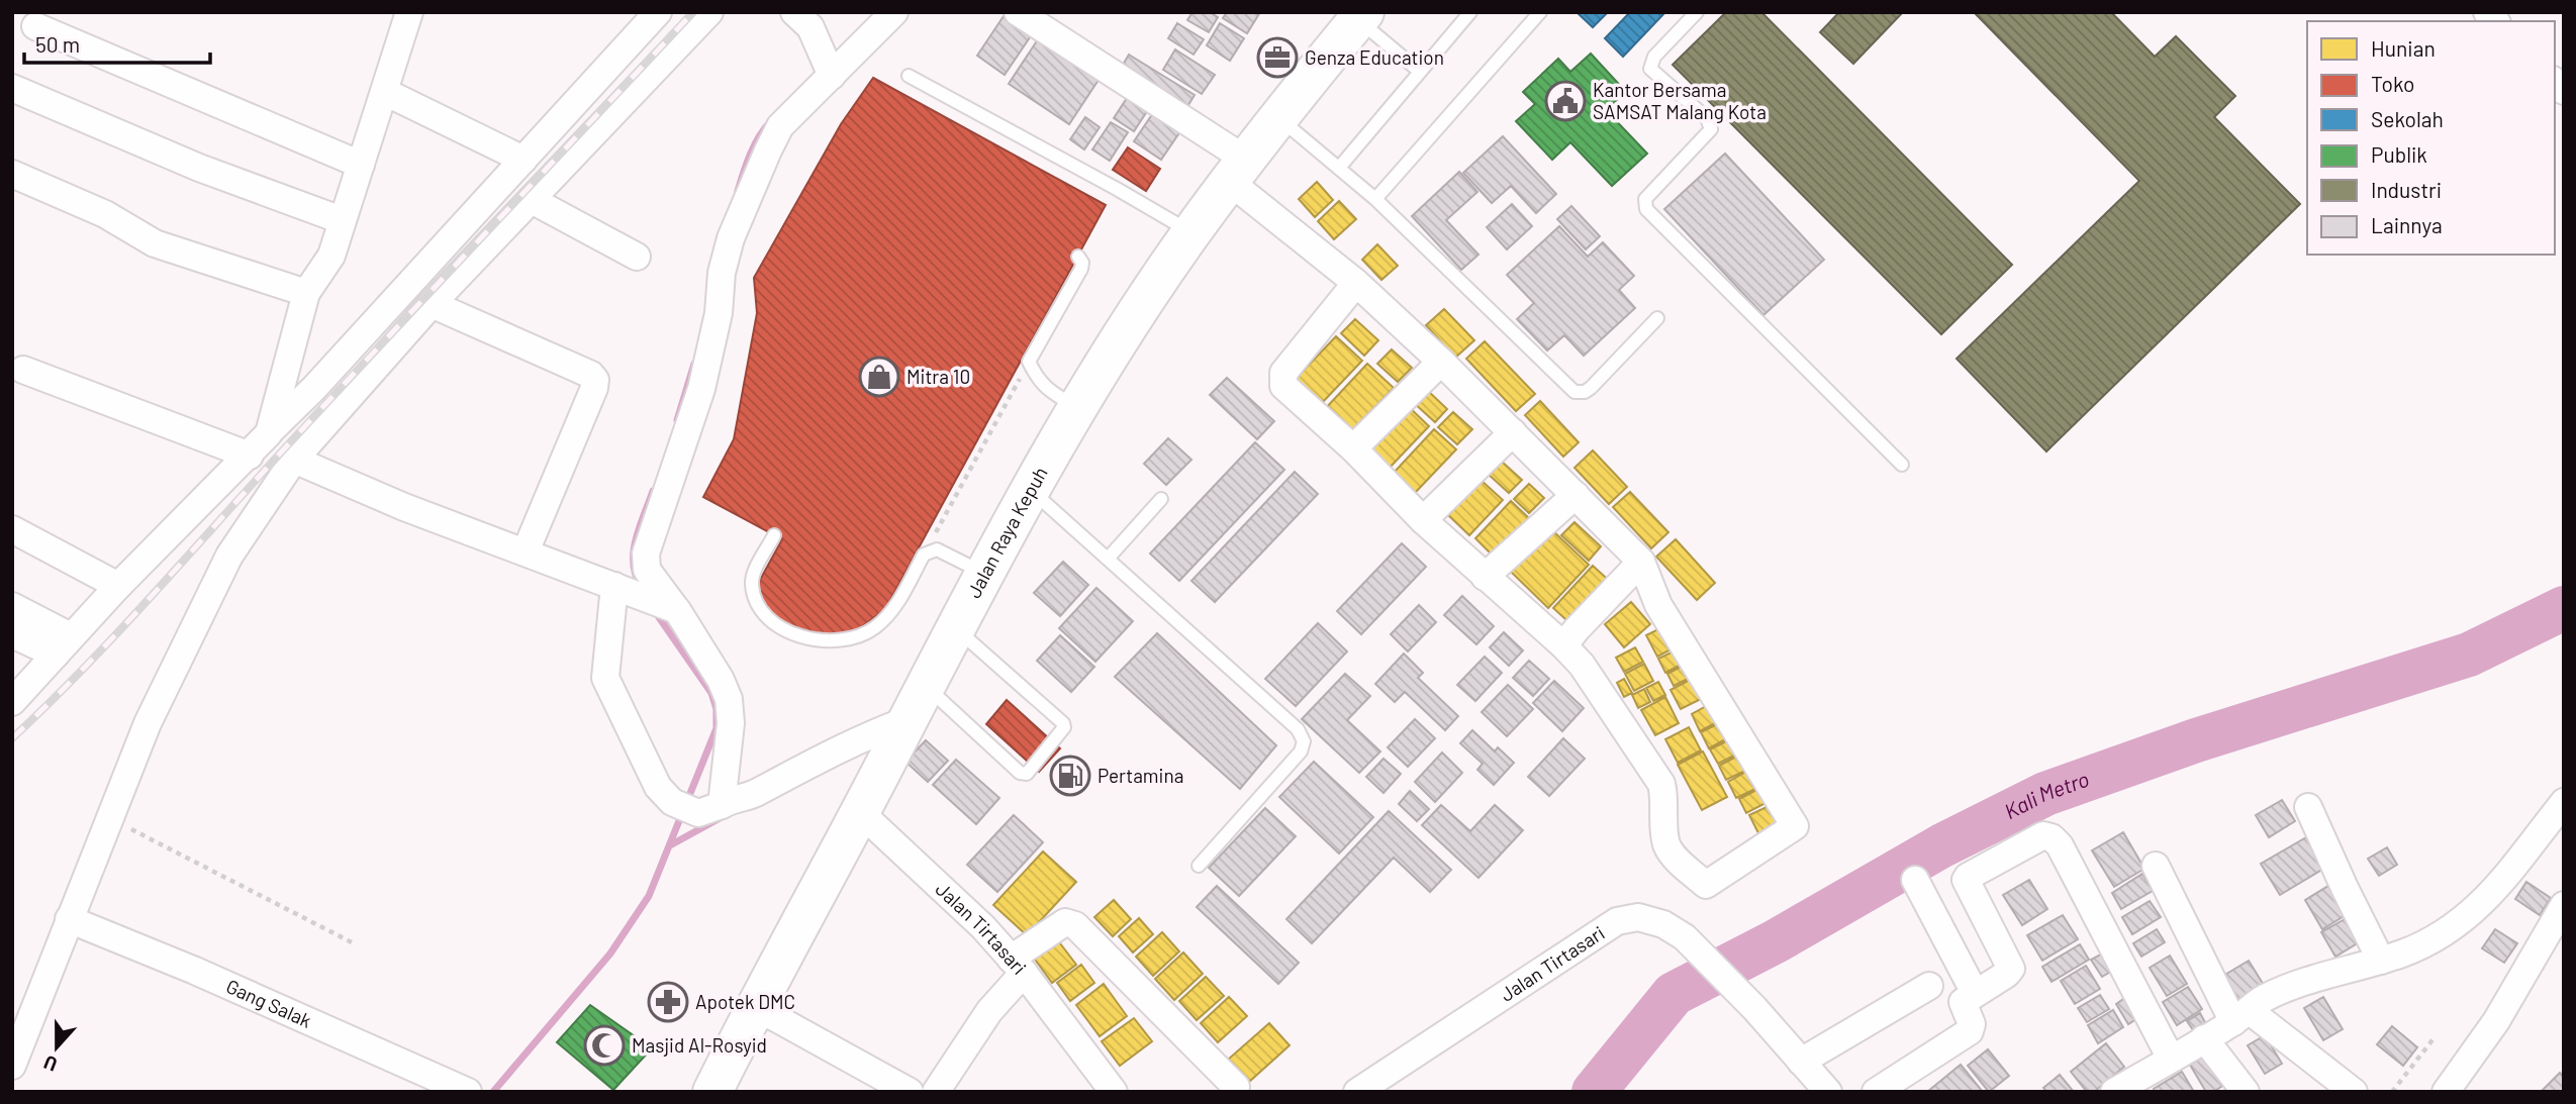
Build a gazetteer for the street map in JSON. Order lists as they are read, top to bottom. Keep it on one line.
{"streets":{"main road":["Jalan Raya Kepuh"],"street":["Jalan Tirtasari","Gang Salak"]},"crossings":[["Jalan Raya Kepuh","Jalan Tirtasari"]],"water":["Kali Metro"],"places":{"office":["Genza Education"],"public building":["Kantor Bersama SAMSAT Malang Kota"],"shop":["Mitra 10"],"fuel station":["Pertamina"],"pharmacy":["Apotek DMC"],"mosque":["Masjid Al-Rosyid"]},"legend":["Hunian","Toko","Sekolah","Publik","Industri","Lainnya"],"scale_bar":"50 m","north":"bottom"}
